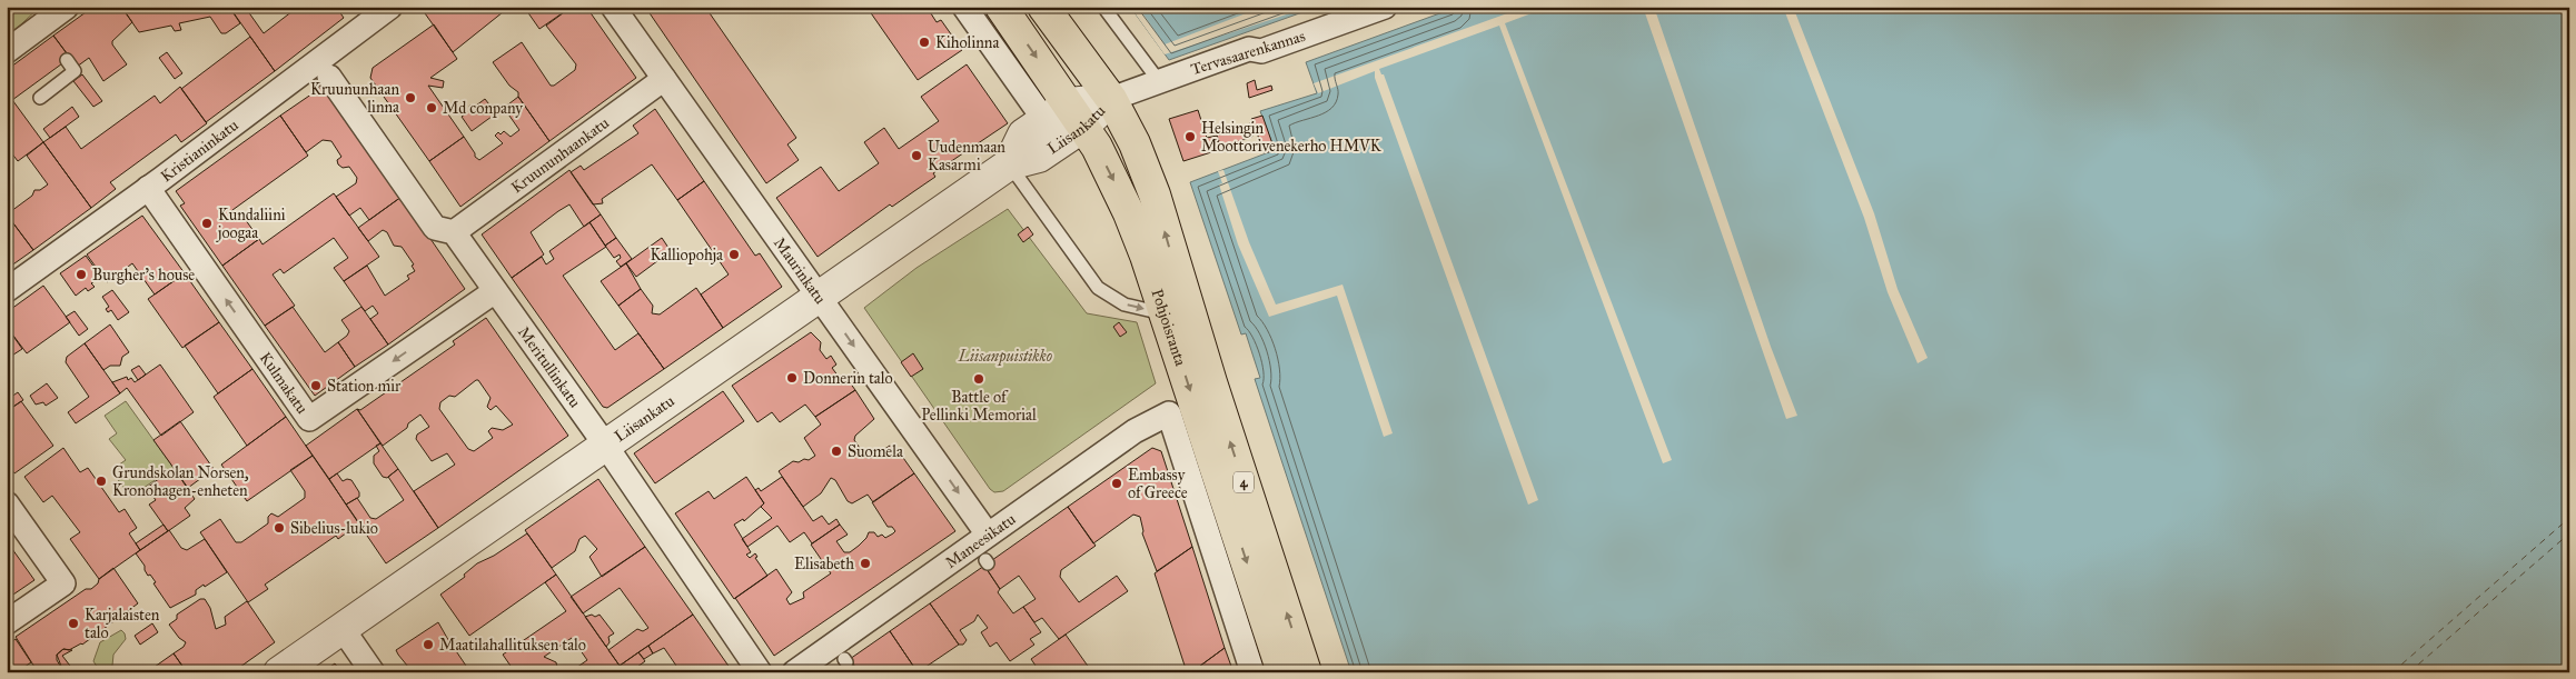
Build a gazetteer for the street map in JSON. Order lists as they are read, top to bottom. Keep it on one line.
{"streets":{"main road":["Pohjoisranta","4"],"street":["Tervasaarenkannas","Liisankatu","Kristianinkatu","Kruununhaankatu","Maurinkatu","Meritullinkatu","Kulmakatu","Maneesikatu"]},"crossings":[["Tervasaarenkannas","Liisankatu"],["Tervasaarenkannas","Pohjoisranta"],["Liisankatu","Maurinkatu"],["Liisankatu","Pohjoisranta"],["Liisankatu","Meritullinkatu"],["Kristianinkatu","Kulmakatu"],["Kruununhaankatu","Maurinkatu"],["Kruununhaankatu","Meritullinkatu"],["Maurinkatu","Maneesikatu"],["Meritullinkatu","Kulmakatu"]],"one_way":["Maurinkatu"],"parks":["Liisanpuistikko"],"places":["Kiholinna","Kruununhaan linna","Md conpany","Helsingin Moottorivenekerho HMVK","Uudenmaan Kasarmi","Kundaliini joogaa","Kalliopohja","Burgher's house","Donnerin talo","Battle of Pellinki Memorial","Station mir","Suomela","Grundskolan Norsen, Kronohagen-enheten","Embassy of Greece","Sibelius-lukio","Elisabeth","Karjalaisten talo","Maatilahallituksen talo"]}
